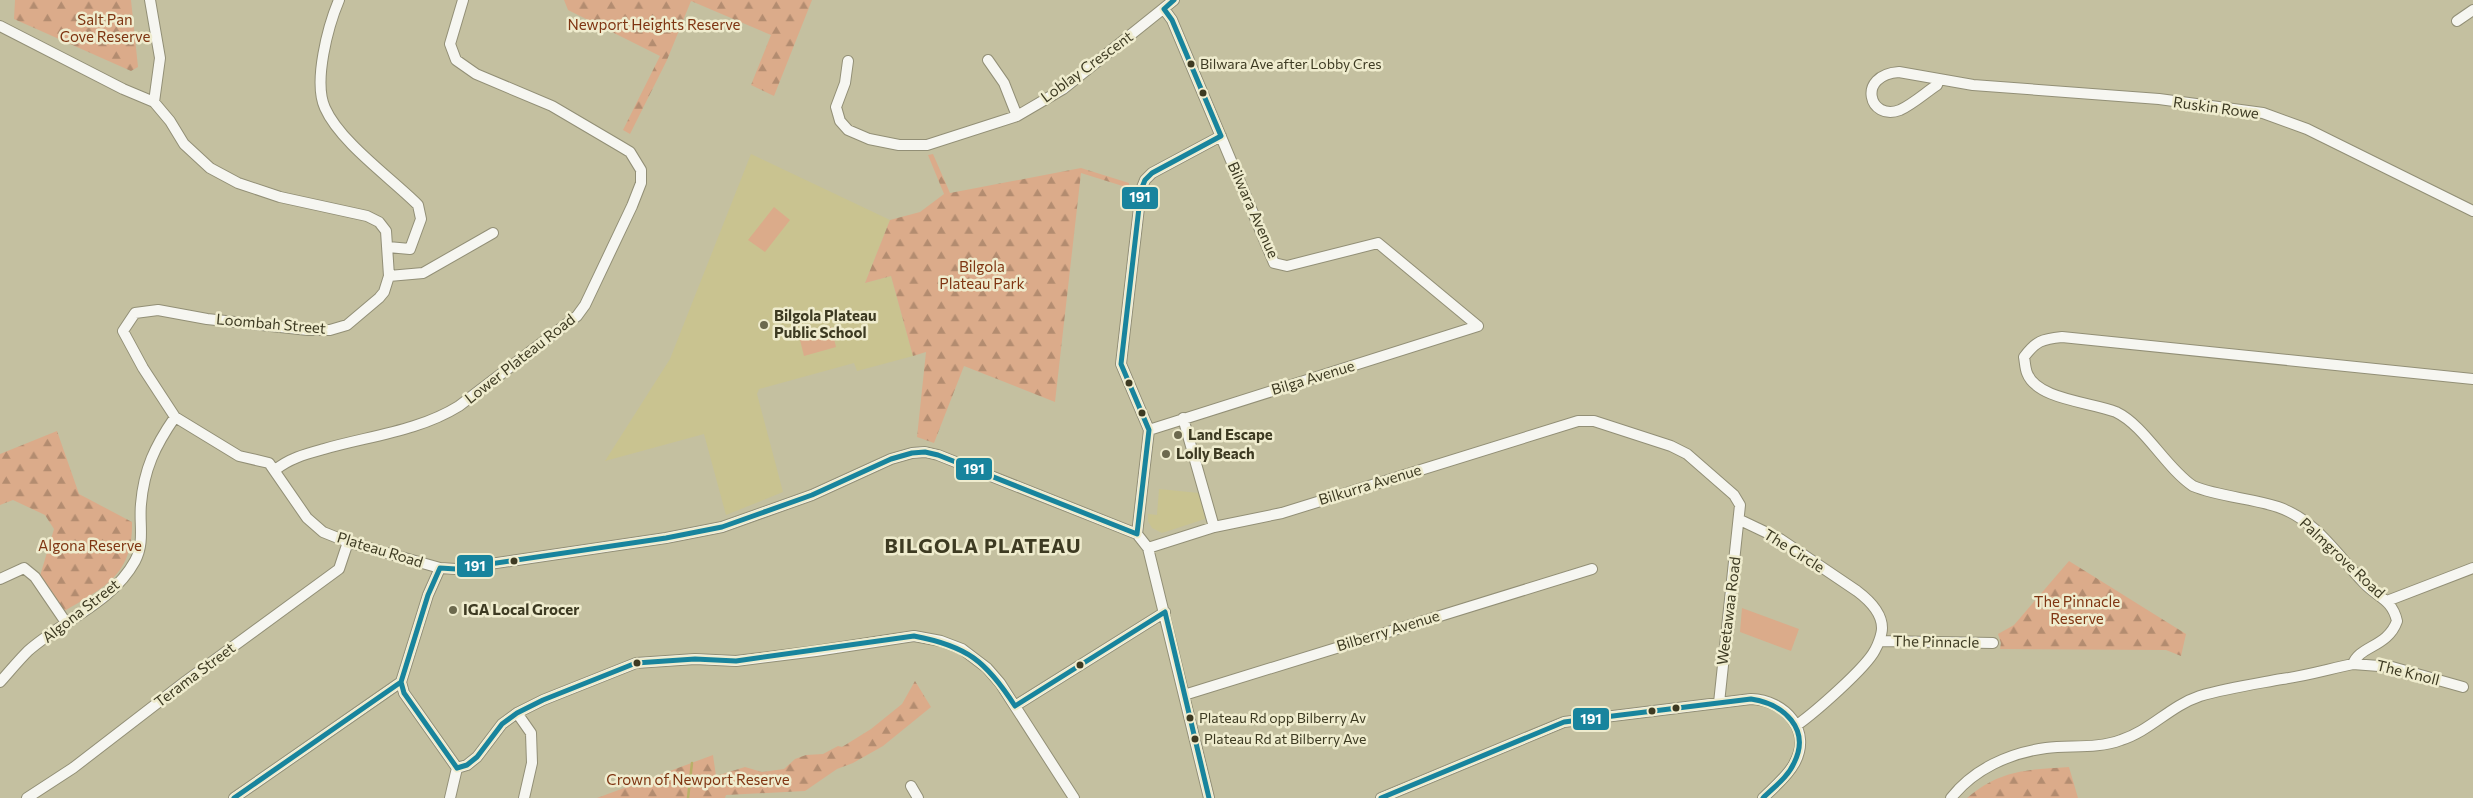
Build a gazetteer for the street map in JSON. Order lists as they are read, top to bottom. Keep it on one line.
{"streets":{"street":["Loblay Crescent","Ruskin Rowe","Bilwara Avenue","Loombah Street","Lower Plateau Road","Bilga Avenue","Bilkurra Avenue","Plateau Road","The Circle","Palmgrove Road","Algona Street","Weetawaa Road","Bilberry Avenue","The Pinnacle","The Knoll","Terama Street"]},"crossings":[["Loblay Crescent","Bilwara Avenue"],["Bilwara Avenue","Bilga Avenue"],["Loombah Street","Lower Plateau Road"],["Loombah Street","Plateau Road"],["Loombah Street","Algona Street"],["Lower Plateau Road","Plateau Road"],["Bilkurra Avenue","The Circle"],["Bilkurra Avenue","Weetawaa Road"],["Plateau Road","Terama Street"],["The Circle","Weetawaa Road"],["The Circle","The Pinnacle"],["Palmgrove Road","The Knoll"]],"districts":["BILGOLA PLATEAU"],"parks":["Salt Pan Cove Reserve","Newport Heights Reserve","Bilgola Plateau Park","Algona Reserve","The Pinnacle Reserve","Crown of Newport Reserve"],"places":["Bilwara Ave after Lobby Cres","Bilgola Plateau Public School","Land Escape","Lolly Beach","IGA Local Grocer","Plateau Rd opp Bilberry Av","Plateau Rd at Bilberry Ave"],"lines":["transit line 191"]}
